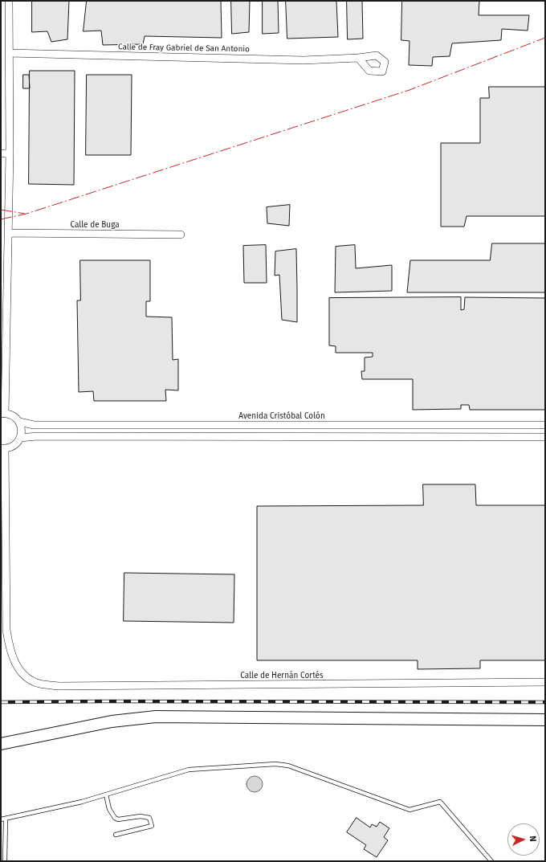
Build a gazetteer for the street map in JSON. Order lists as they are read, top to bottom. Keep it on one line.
{"streets":{"street":["Calle de Fray Gabriel de San Antonio","Calle de Buga","Avenida Cristóbal Colón","Calle de Hernán Cortés"]},"north":"right"}
